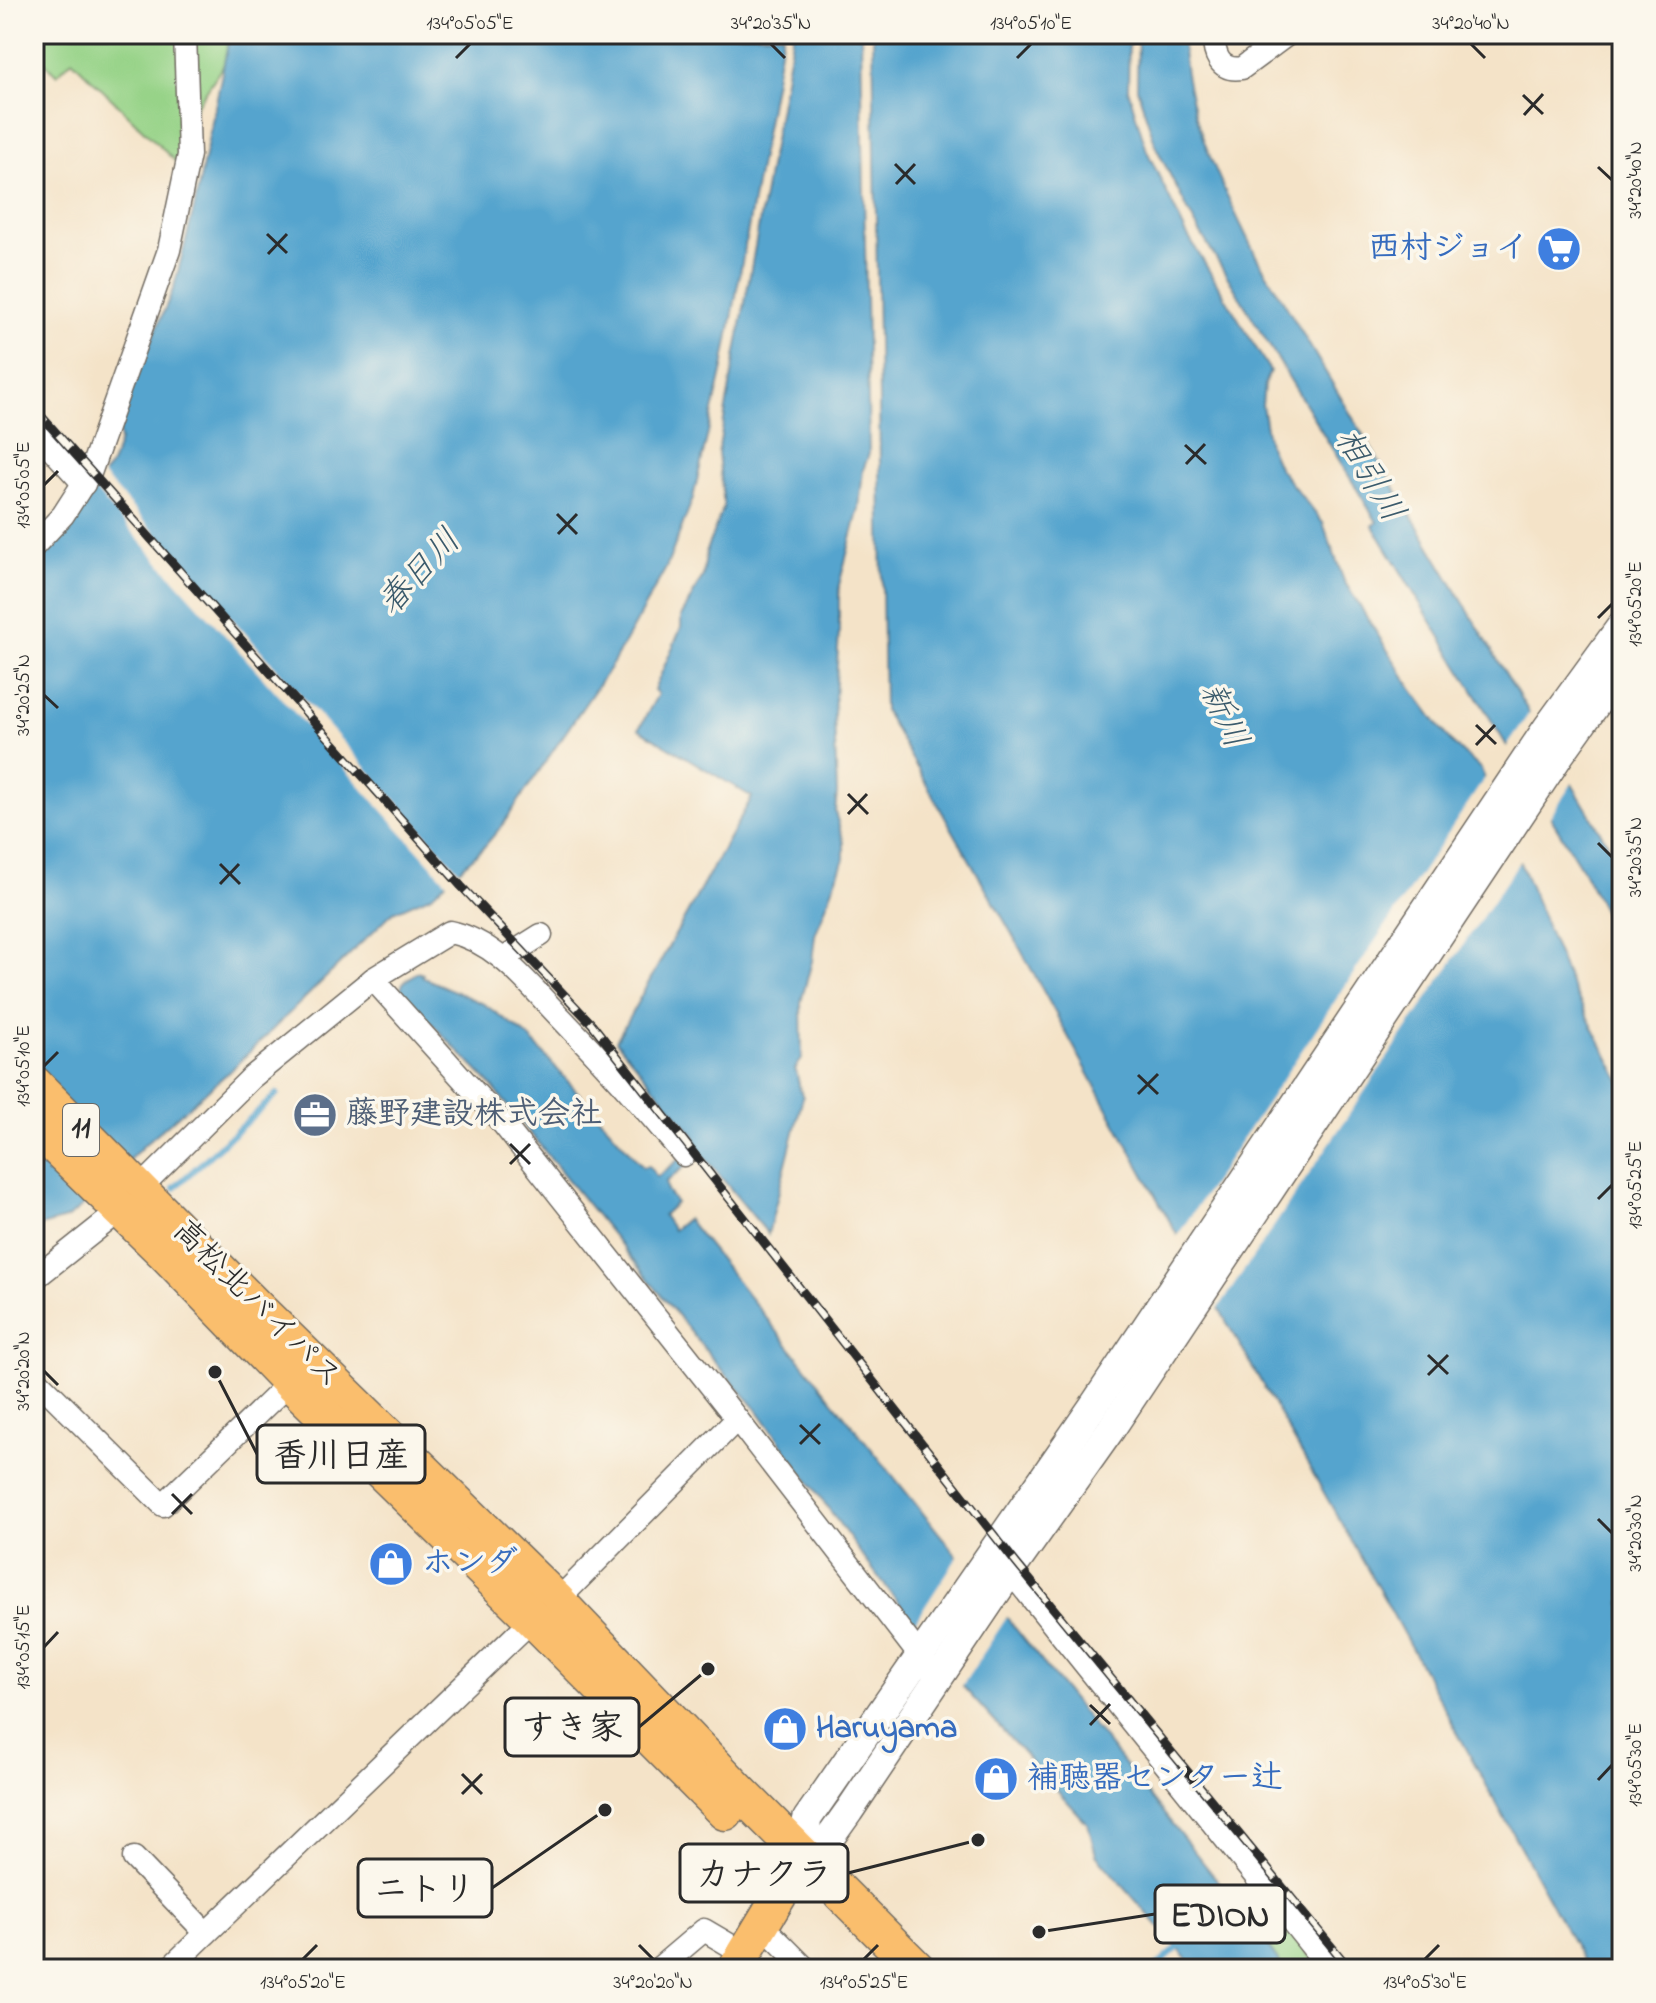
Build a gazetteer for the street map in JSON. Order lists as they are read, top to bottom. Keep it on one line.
{"streets":{"highway":["11","高松北バイパス"]},"water":["相引川","春日川","新川"],"places":{"supermarket":["西村ジョイ"],"office":["藤野建設株式会社"],"other":["香川日産","すき家","ニトリ","カナクラ","EDION"],"shop":["ホンダ","Haruyama","補聴器センター辻"]},"coordinates":["134°05'05\"E","34°20'35\"N","134°05'10\"E","34°20'40\"N","134°05'20\"E","34°20'25\"N","134°05'25\"E","34°20'20\"N","34°20'30\"N","134°05'15\"E","134°05'30\"E"]}
